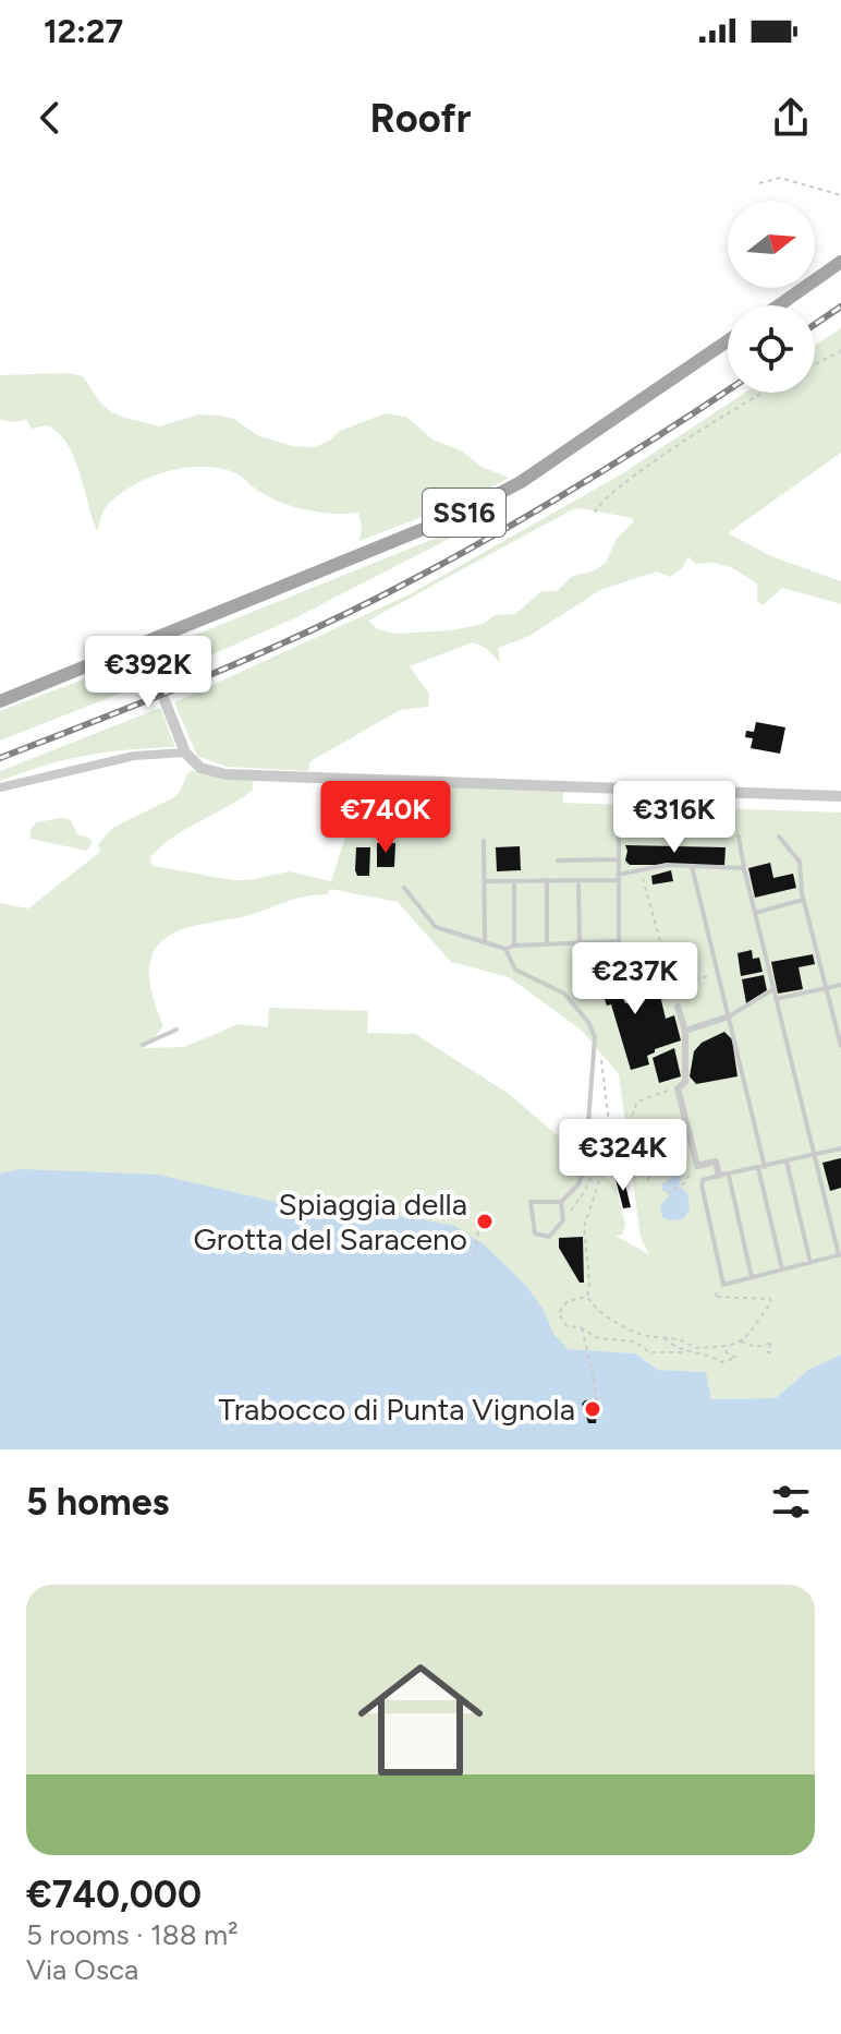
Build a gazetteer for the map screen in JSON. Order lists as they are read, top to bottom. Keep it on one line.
{"streets":{"main road":["SS16"]},"places":["Spiaggia della Grotta del Saraceno","Trabocco di Punta Vignola"],"north":"right","page":{"status":"12:27","header":"Roofr","price":["€392K","€740K","€316K","€237K","€324K"],"heading":"5 homes","list":[{"name":"€740,000","note":"5 rooms · 188 m² · Via Osca"}]}}
